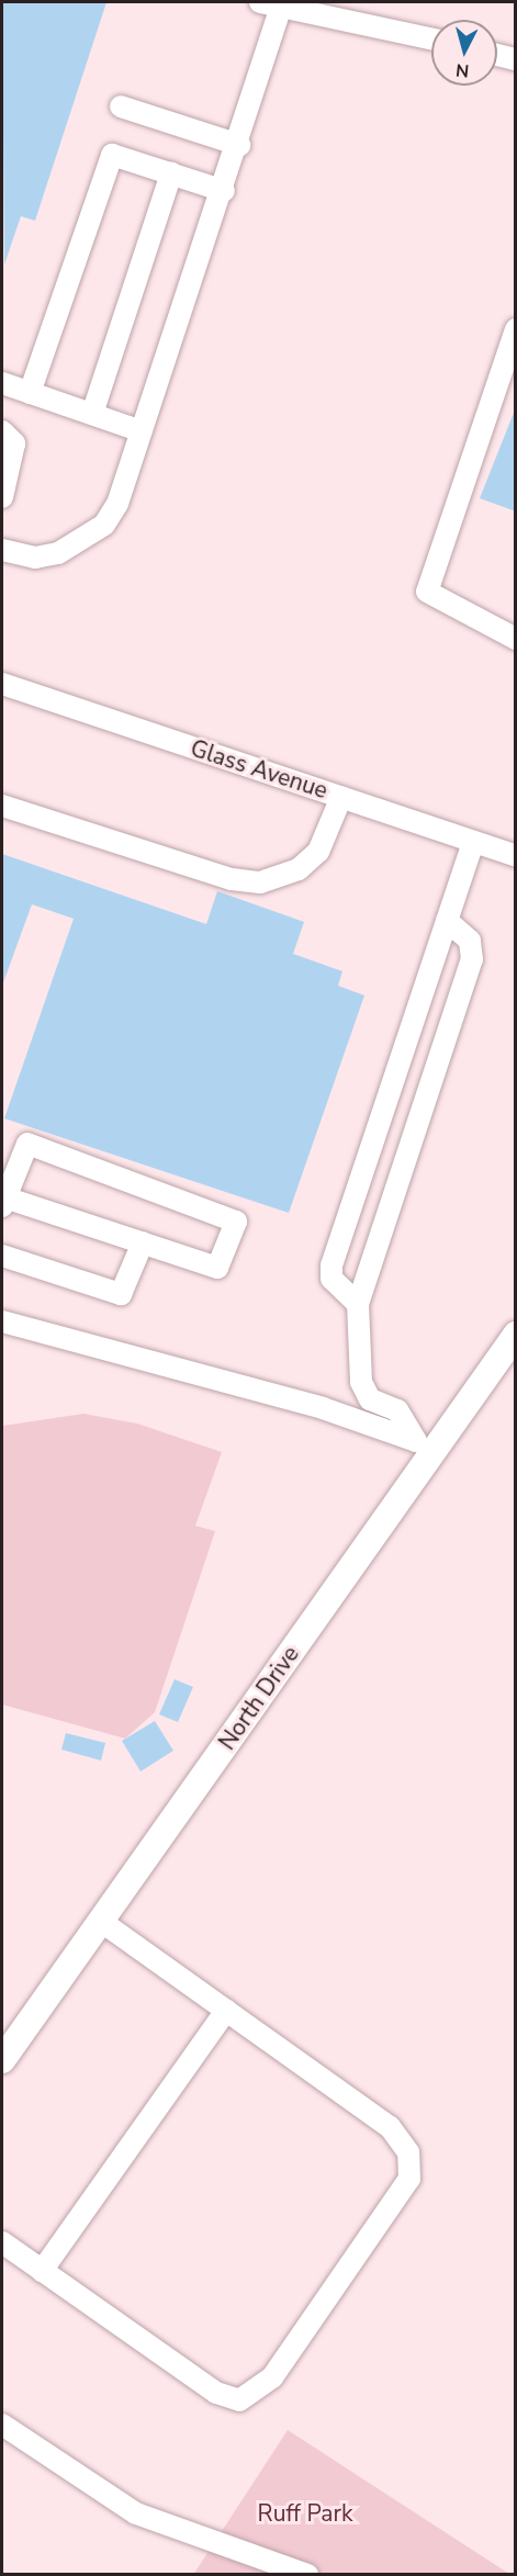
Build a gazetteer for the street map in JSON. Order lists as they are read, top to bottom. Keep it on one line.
{"streets":{"main road":["North Drive"],"street":["Glass Avenue"]},"parks":["Ruff Park"],"north":"bottom"}
